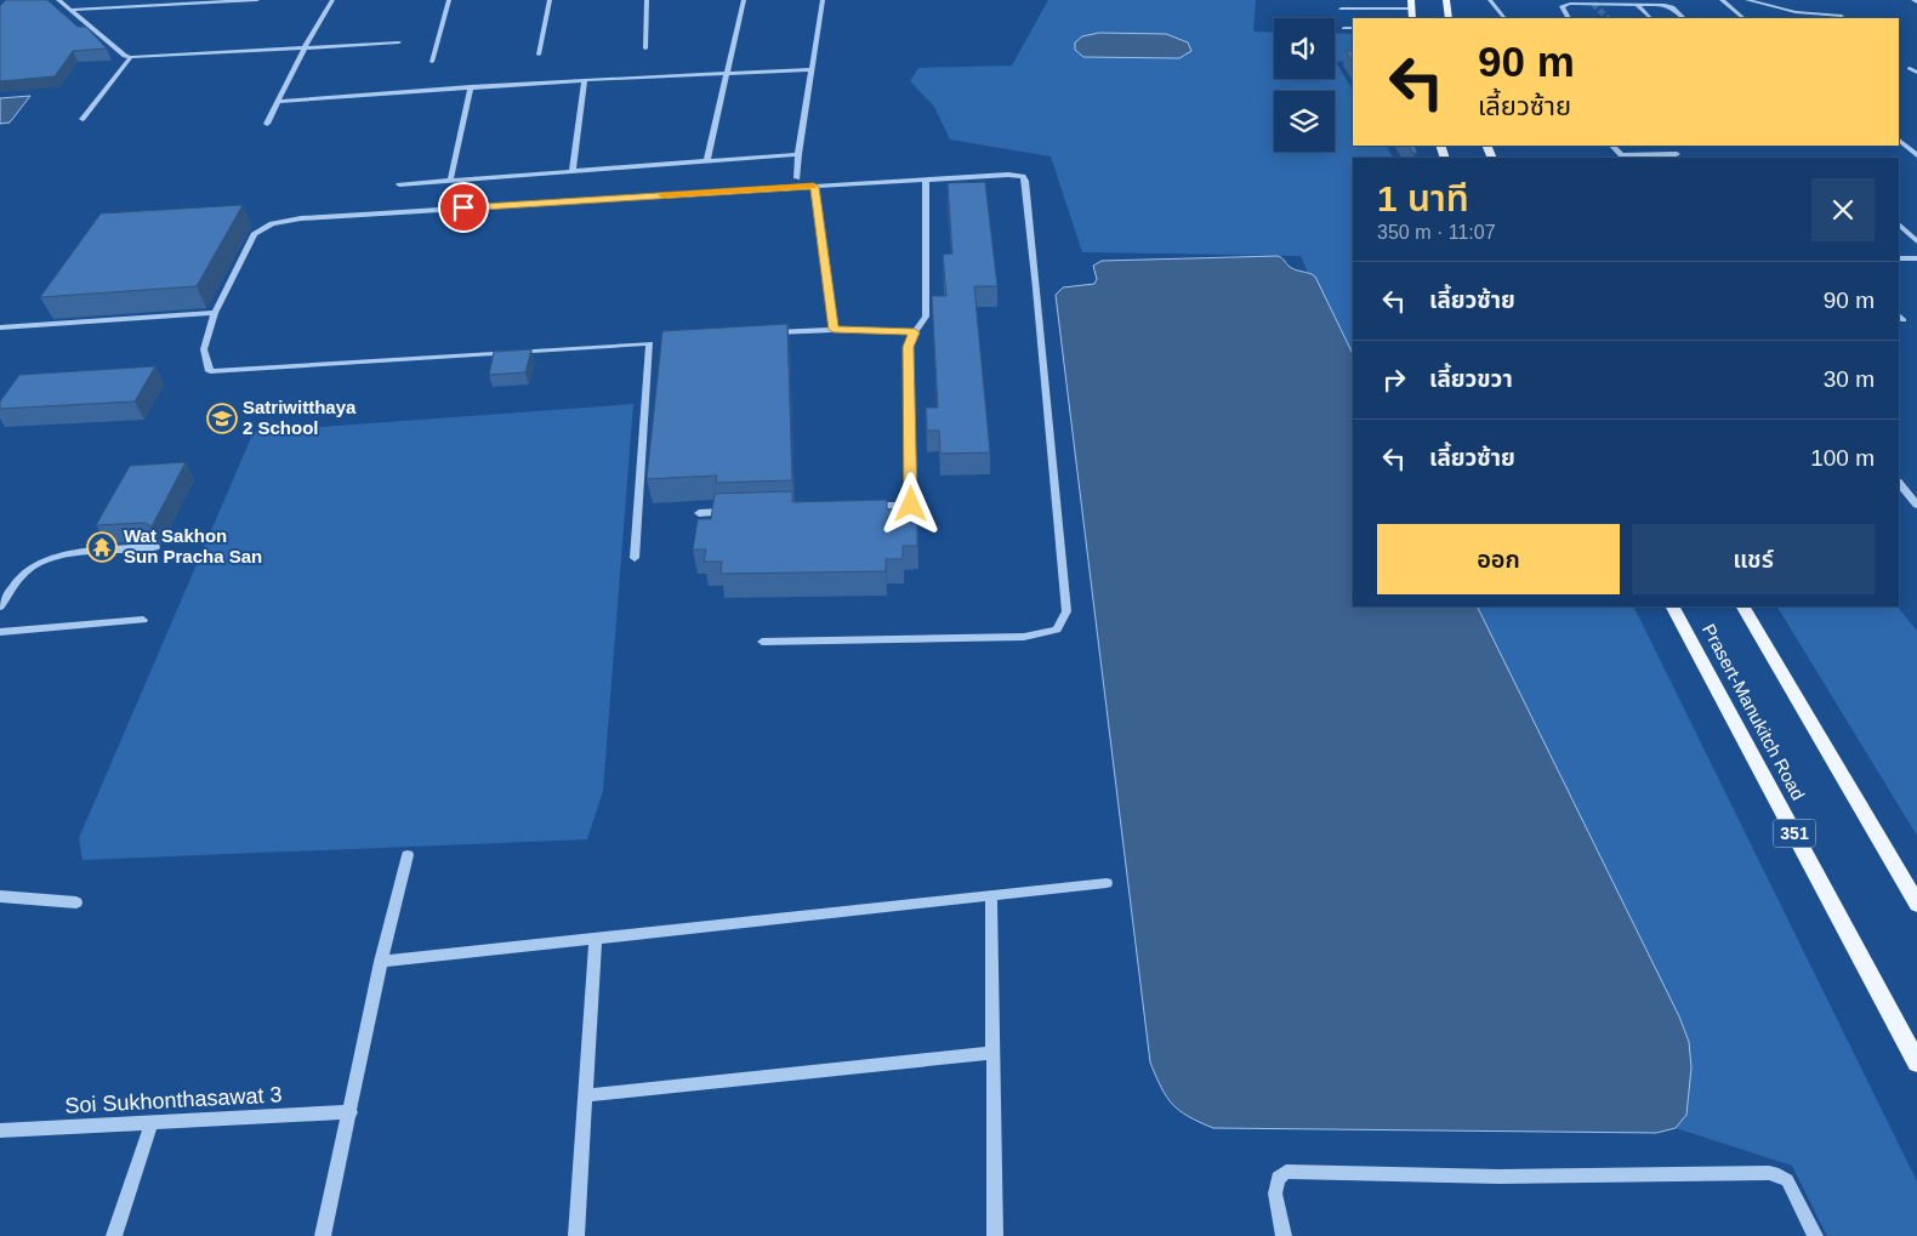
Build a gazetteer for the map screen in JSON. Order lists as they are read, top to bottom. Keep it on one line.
{"streets":{"main road":["Prasert-Manukitch Road","351"],"street":["Soi Sukhonthasawat 3"]},"places":{"school or university":["Satriwitthaya 2 School"],"temple":["Wat Sakhon Sun Pracha San"]},"page":{"turn":["90 m","เลี้ยวซ้าย"],"heading":["1 นาที","350 m · 11:07"],"list":[{"name":"เลี้ยวซ้าย","value":"90 m"},{"name":"เลี้ยวขวา","value":"30 m"},{"name":"เลี้ยวซ้าย","value":"100 m"}],"buttons":["ออก","แชร์"]}}
